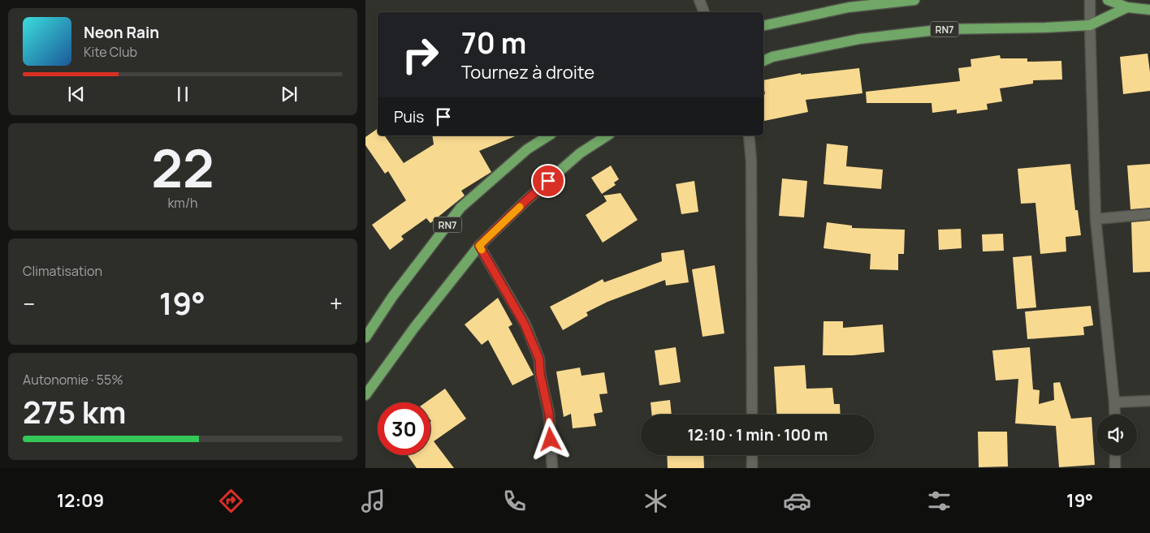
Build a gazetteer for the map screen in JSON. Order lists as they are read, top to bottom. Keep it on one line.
{"streets":{"main road":["RN7"]},"page":{"turn":["70 m","Tournez à droite"],"song":["Neon Rain","Kite Club"],"then":"Puis","tile":[["22","km/h"],"Climatisation",["Autonomie · 55%","275 km"]],"heat":["−","19°","+"],"limit":"30","trip":"12:10 · 1 min · 100 m","tabs":["12:09","19°"]}}
